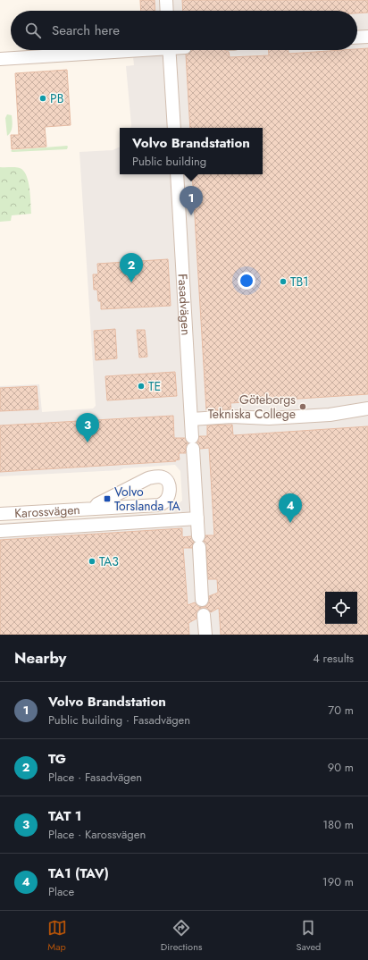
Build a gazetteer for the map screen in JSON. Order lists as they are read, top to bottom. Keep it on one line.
{"streets":{"street":["Fasadvägen","Karossvägen"]},"places":{"other":["PB","TB1","TE","Göteborgs Tekniska College","TA3"],"transit":["Volvo Torslanda TA"]},"page":{"search":"Search here","popup":["Volvo Brandstation","Public building"],"pins":["1","2","3","4"],"heading":["Nearby","4 results"],"list":[{"mark":"1","name":"Volvo Brandstation","note":"Public building · Fasadvägen","value":"70 m"},{"mark":"2","name":"TG","note":"Place · Fasadvägen","value":"90 m"},{"mark":"3","name":"TAT 1","note":"Place · Karossvägen","value":"180 m"},{"mark":"4","name":"TA1 (TAV)","note":"Place","value":"190 m"}],"nav":["Map","Directions","Saved"]}}
